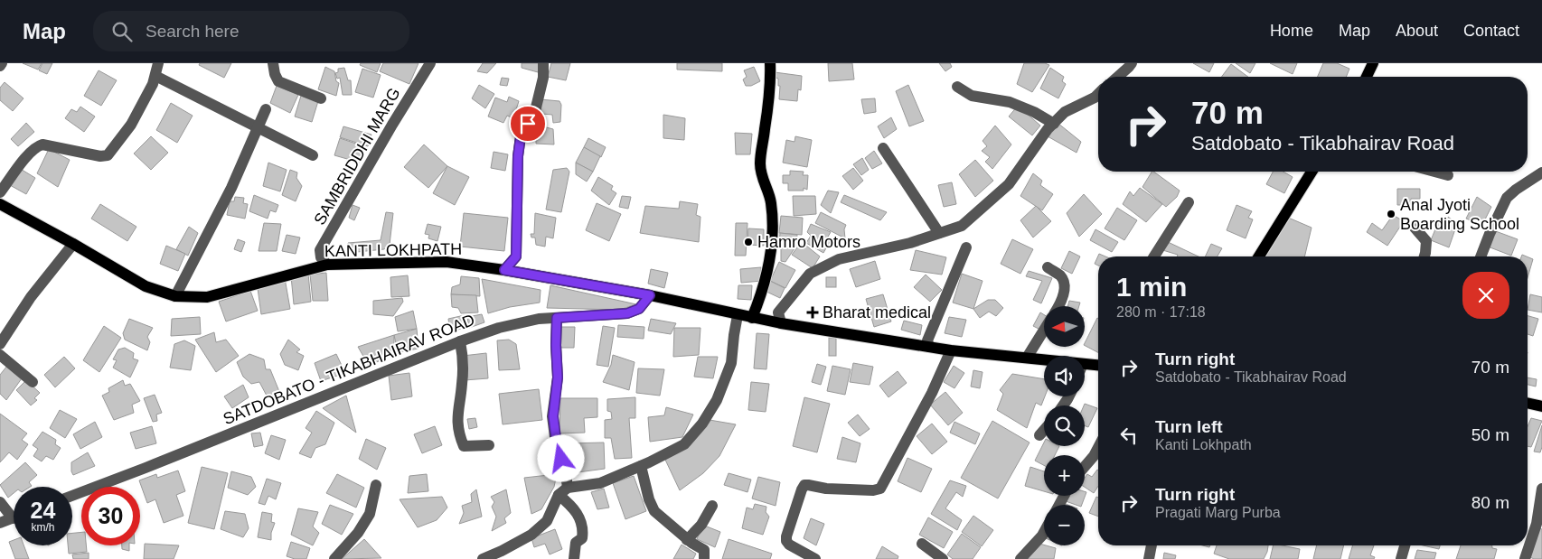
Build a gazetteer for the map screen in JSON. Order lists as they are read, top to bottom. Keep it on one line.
{"streets":{"main road":["KANTI LOKHPATH"],"street":["SAMBRIDDHI MARG","SATDOBATO - TIKABHAIRAV ROAD"]},"crossings":[["SAMBRIDDHI MARG","KANTI LOKHPATH"],["KANTI LOKHPATH","SATDOBATO - TIKABHAIRAV ROAD"]],"places":{"other":["Anal Jyoti Boarding School","Hamro Motors"],"health":["Bharat medical"]},"north":"left","page":{"header":"Map","search":"Search here","nav":["Home","Map","About","Contact"],"turn":["70 m","Satdobato - Tikabhairav Road"],"heading":["1 min","280 m · 17:18"],"map_buttons":["+","−"],"list":[{"name":"Turn right","note":"Satdobato - Tikabhairav Road","value":"70 m"},{"name":"Turn left","note":"Kanti Lokhpath","value":"50 m"},{"name":"Turn right","note":"Pragati Marg Purba","value":"80 m"}],"speed":"24 km/h","limit":"30"}}
